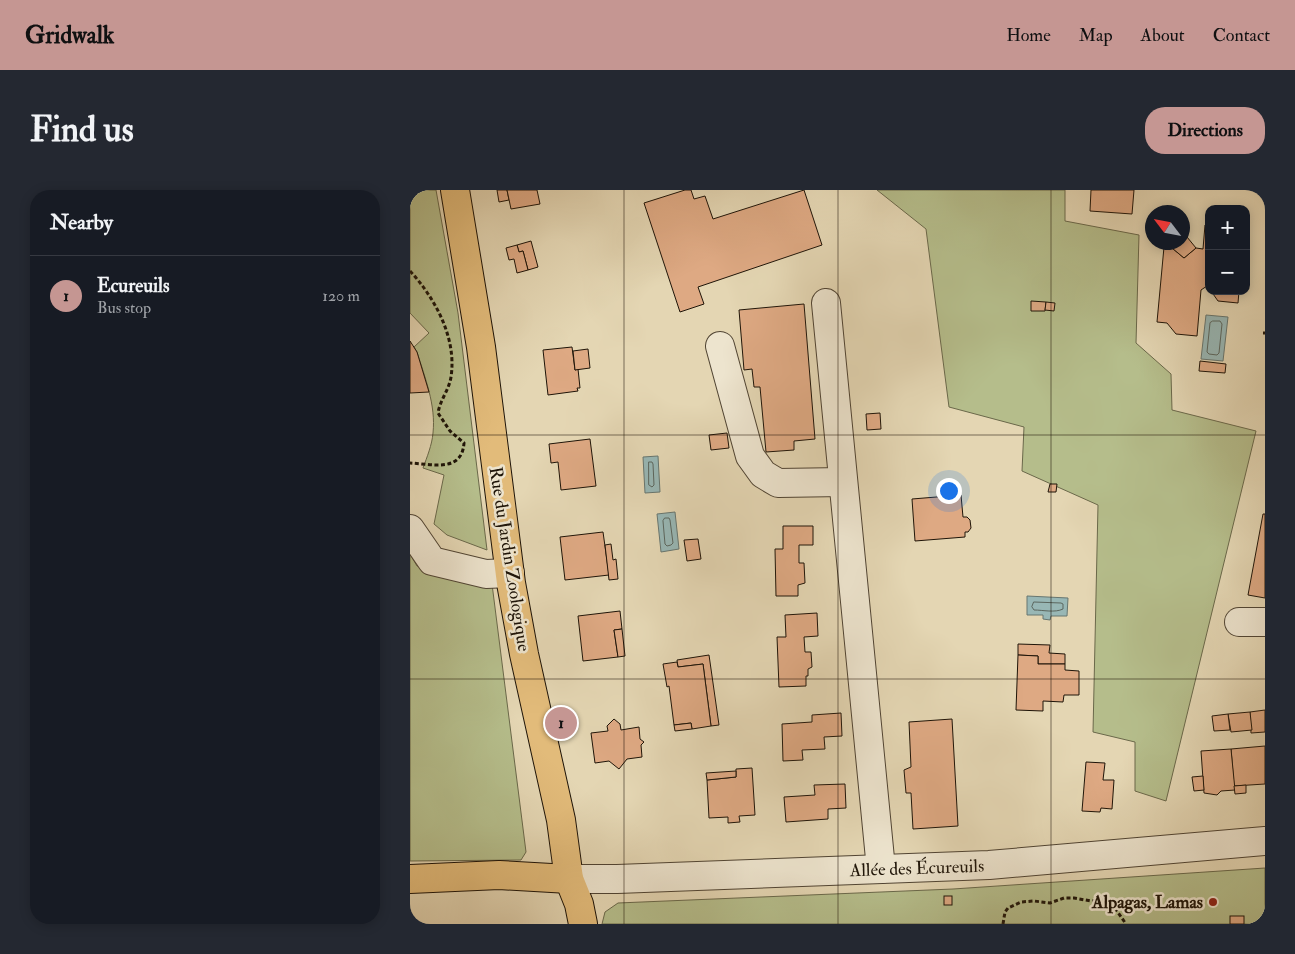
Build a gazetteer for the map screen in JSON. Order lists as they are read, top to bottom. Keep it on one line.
{"streets":{"main road":["Rue du Jardin Zoologique"],"street":["Allée des Écureuils"]},"crossings":[["Rue du Jardin Zoologique","Allée des Écureuils"]],"places":["Alpagas, Lamas"],"north":"top left","page":{"header":"Gridwalk","nav":["Home","Map","About","Contact"],"buttons":"Directions","title":"Find us","heading":"Nearby","map_buttons":["+","−"],"list":[{"mark":"1","name":"Ecureuils","note":"Bus stop","value":"120 m"}],"pins":"1"}}
